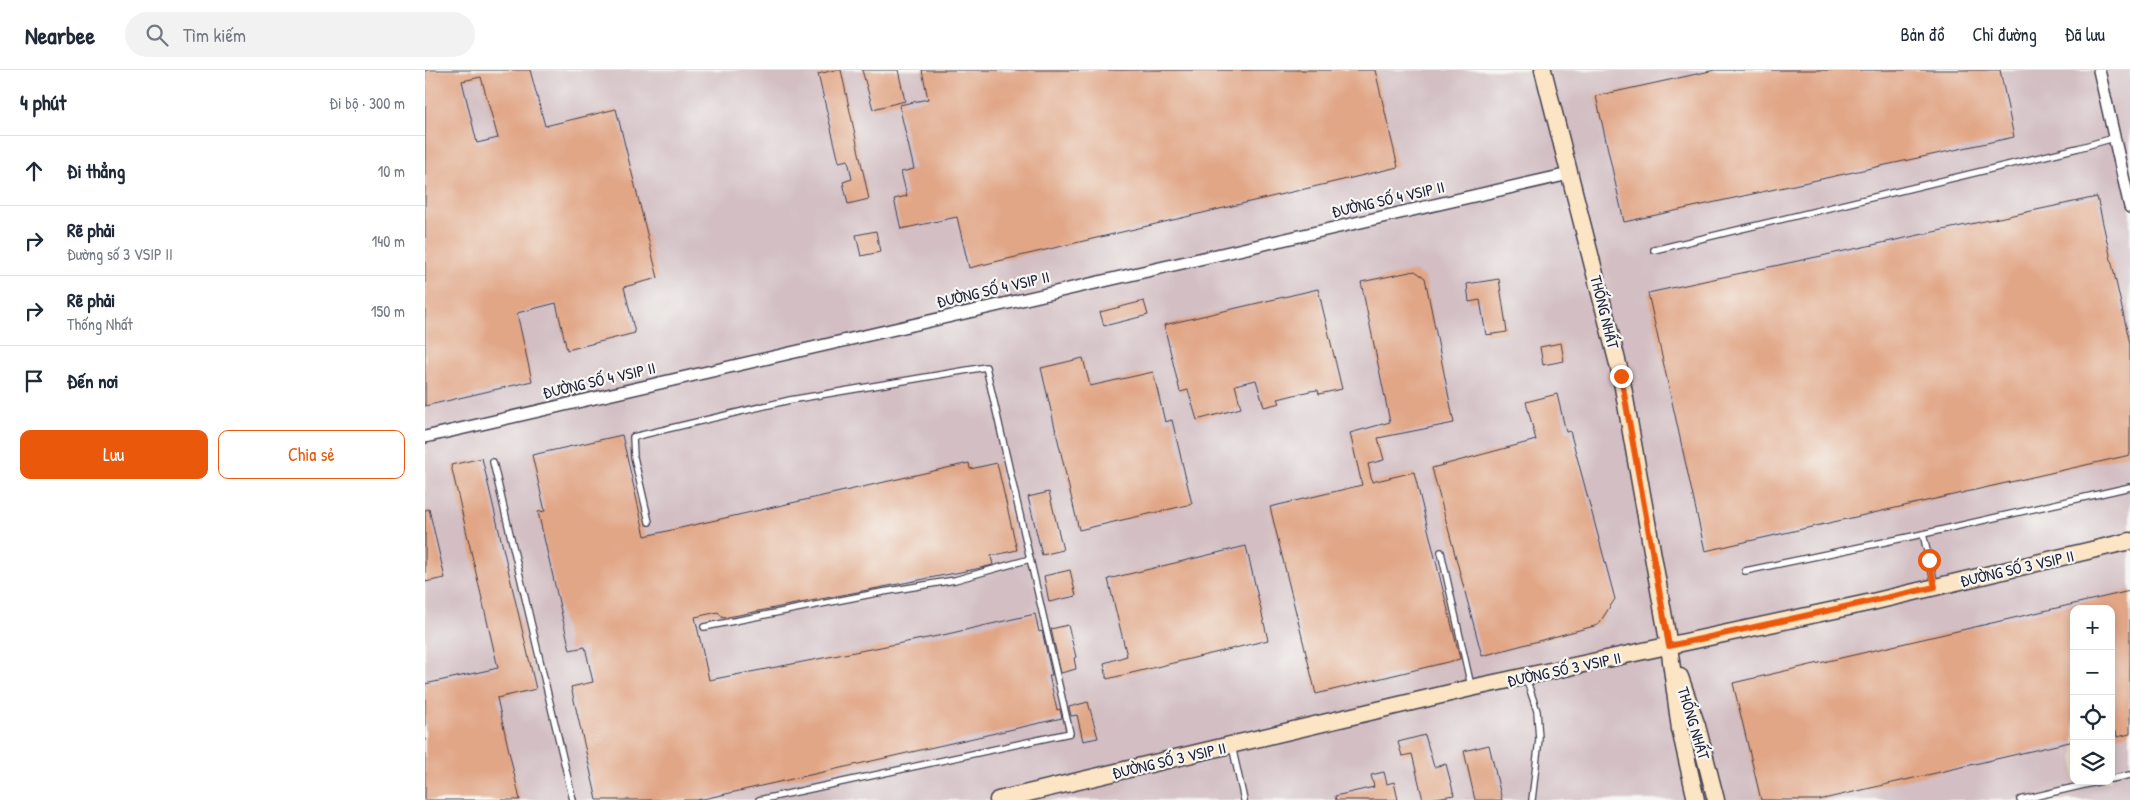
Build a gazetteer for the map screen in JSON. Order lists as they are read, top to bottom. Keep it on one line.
{"streets":{"street":["ĐƯỜNG SỐ 4 VSIP II","THỐNG NHẤT","ĐƯỜNG SỐ 3 VSIP II"]},"crossings":[["ĐƯỜNG SỐ 4 VSIP II","THỐNG NHẤT"],["THỐNG NHẤT","ĐƯỜNG SỐ 3 VSIP II"]],"page":{"header":"Nearbee","search":"Tìm kiếm","nav":["Bản đồ","Chỉ đường","Đã lưu"],"heading":["4 phút","Đi bộ · 300 m"],"list":[["Đi thẳng","10 m"],["Rẽ phải","Đường số 3 VSIP II","140 m"],["Rẽ phải","Thống Nhất","150 m"],"Đến nơi"],"buttons":["Lưu","Chia sẻ"],"map_buttons":["+","−"]}}
